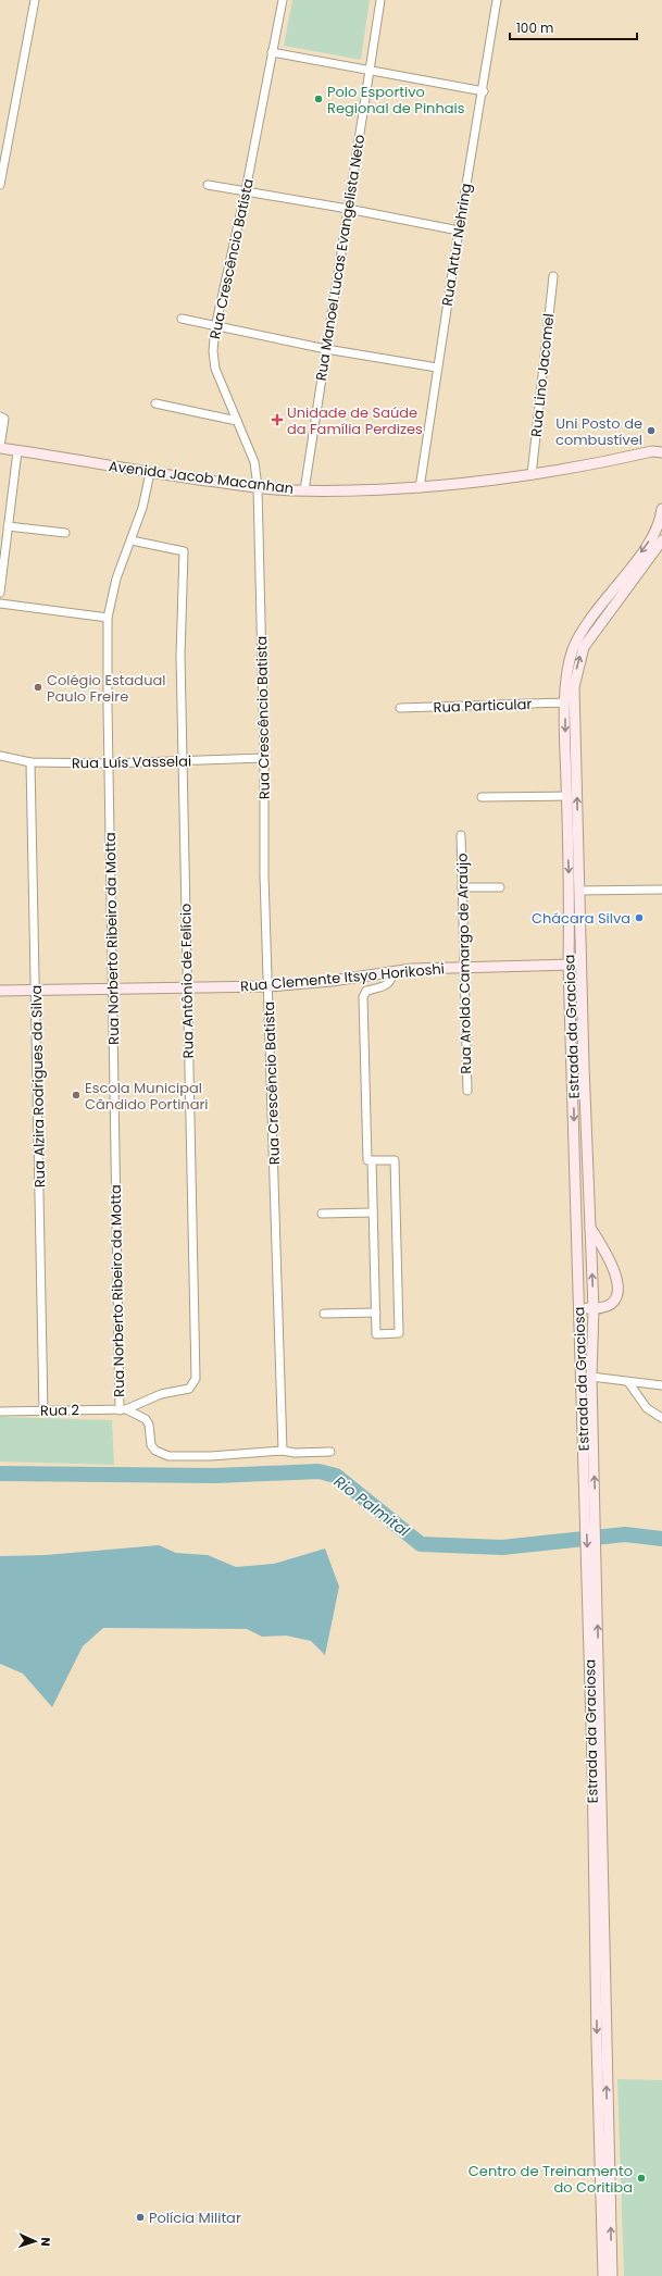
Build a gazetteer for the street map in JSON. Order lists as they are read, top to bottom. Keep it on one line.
{"streets":{"main road":["Avenida Jacob Macanhan","Rua Clemente Itsyo Horikoshi","Estrada da Graciosa"],"street":["Rua Artur Nehring","Rua Manoel Lucas Evangelista Neto","Rua Crescêncio Batista","Rua Lino Jacomel","Rua Particular","Rua Luís Vasselai","Rua Norberto Ribeiro da Motta","Rua Aroldo Camargo de Araújo","Rua Antônio de Felício","Rua Alzira Rodrigues da Silva","Rua 2"]},"crossings":[["Rua Artur Nehring","Avenida Jacob Macanhan"],["Rua Manoel Lucas Evangelista Neto","Avenida Jacob Macanhan"],["Rua Crescêncio Batista","Avenida Jacob Macanhan"],["Rua Crescêncio Batista","Rua Luís Vasselai"],["Rua Crescêncio Batista","Rua Clemente Itsyo Horikoshi"],["Rua Lino Jacomel","Avenida Jacob Macanhan"],["Avenida Jacob Macanhan","Rua Norberto Ribeiro da Motta"],["Rua Particular","Estrada da Graciosa"],["Rua Luís Vasselai","Rua Norberto Ribeiro da Motta"],["Rua Luís Vasselai","Rua Antônio de Felício"],["Rua Luís Vasselai","Rua Alzira Rodrigues da Silva"],["Rua Norberto Ribeiro da Motta","Rua Clemente Itsyo Horikoshi"],["Rua Norberto Ribeiro da Motta","Rua Antônio de Felício"],["Rua Norberto Ribeiro da Motta","Rua 2"],["Rua Aroldo Camargo de Araújo","Rua Clemente Itsyo Horikoshi"],["Rua Clemente Itsyo Horikoshi","Rua Antônio de Felício"],["Rua Clemente Itsyo Horikoshi","Estrada da Graciosa"],["Rua Clemente Itsyo Horikoshi","Rua Alzira Rodrigues da Silva"],["Rua Antônio de Felício","Rua 2"],["Rua Alzira Rodrigues da Silva","Rua 2"]],"water":["Rio Palmital"],"places":{"other":["Polo Esportivo Regional de Pinhais","Uni Posto de combustível","Colégio Estadual Paulo Freire","Chácara Silva","Escola Municipal Cândido Portinari","Centro de Treinamento do Coritiba","Polícia Militar"],"health":["Unidade de Saúde da Família Perdizes"]},"scale_bar":"100 m","north":"right"}
